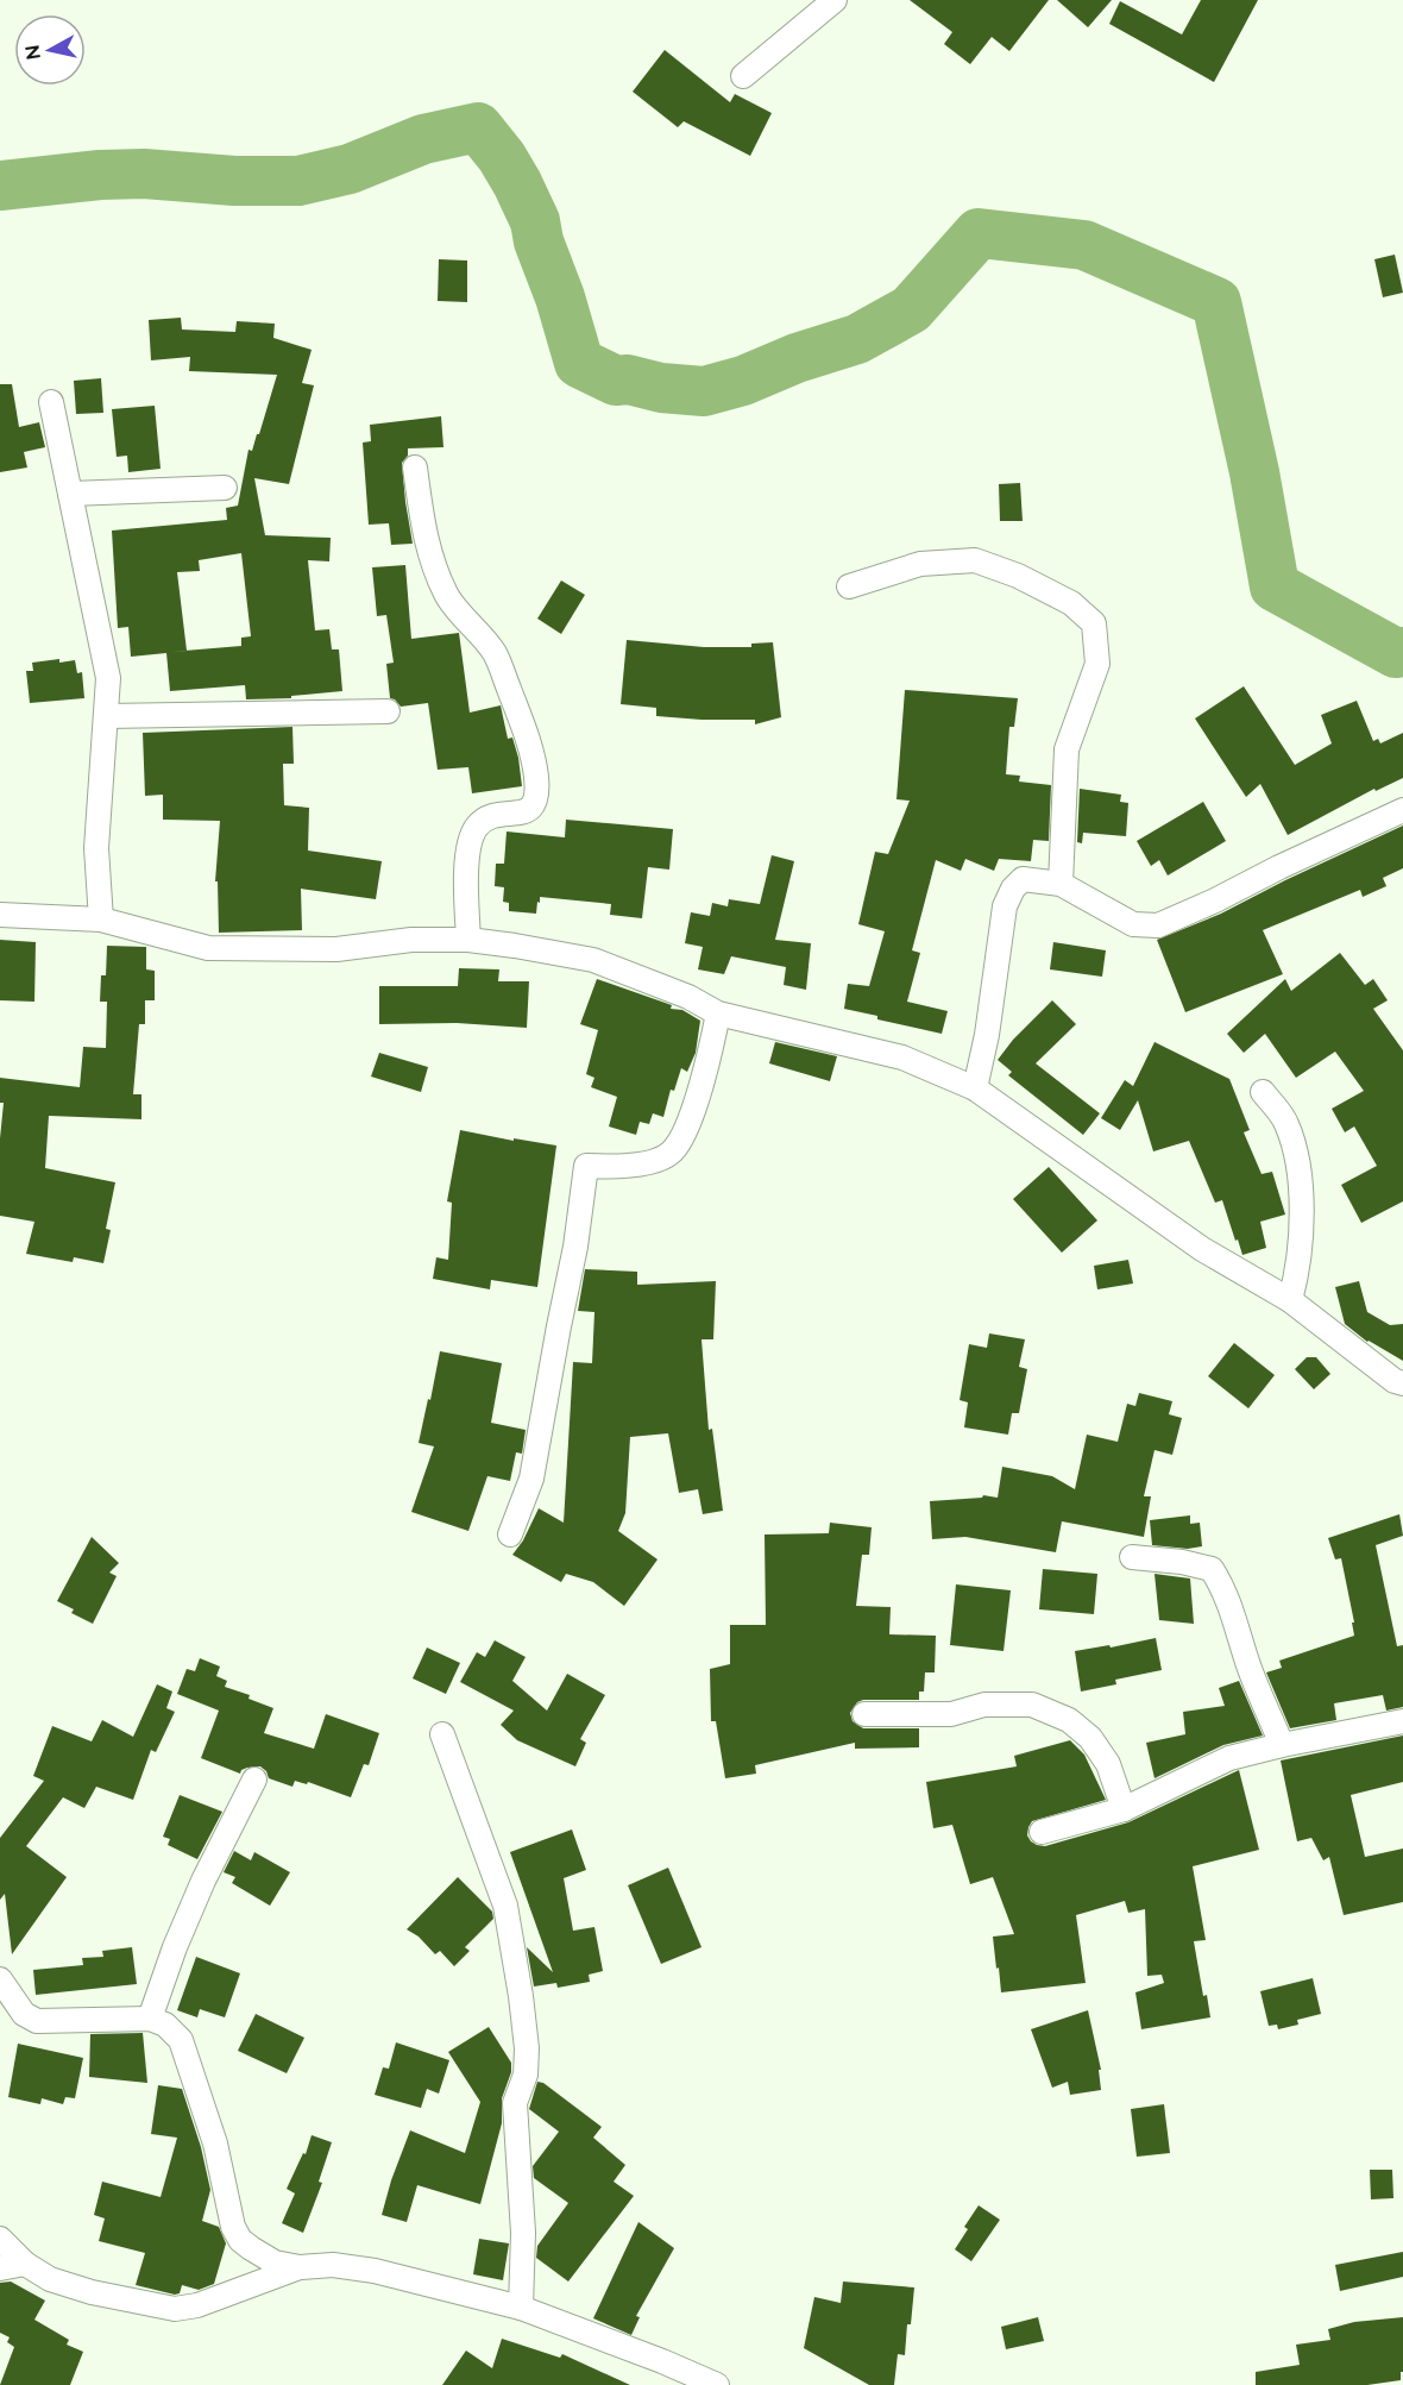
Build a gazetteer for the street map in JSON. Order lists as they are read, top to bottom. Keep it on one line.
{"north":"left"}
